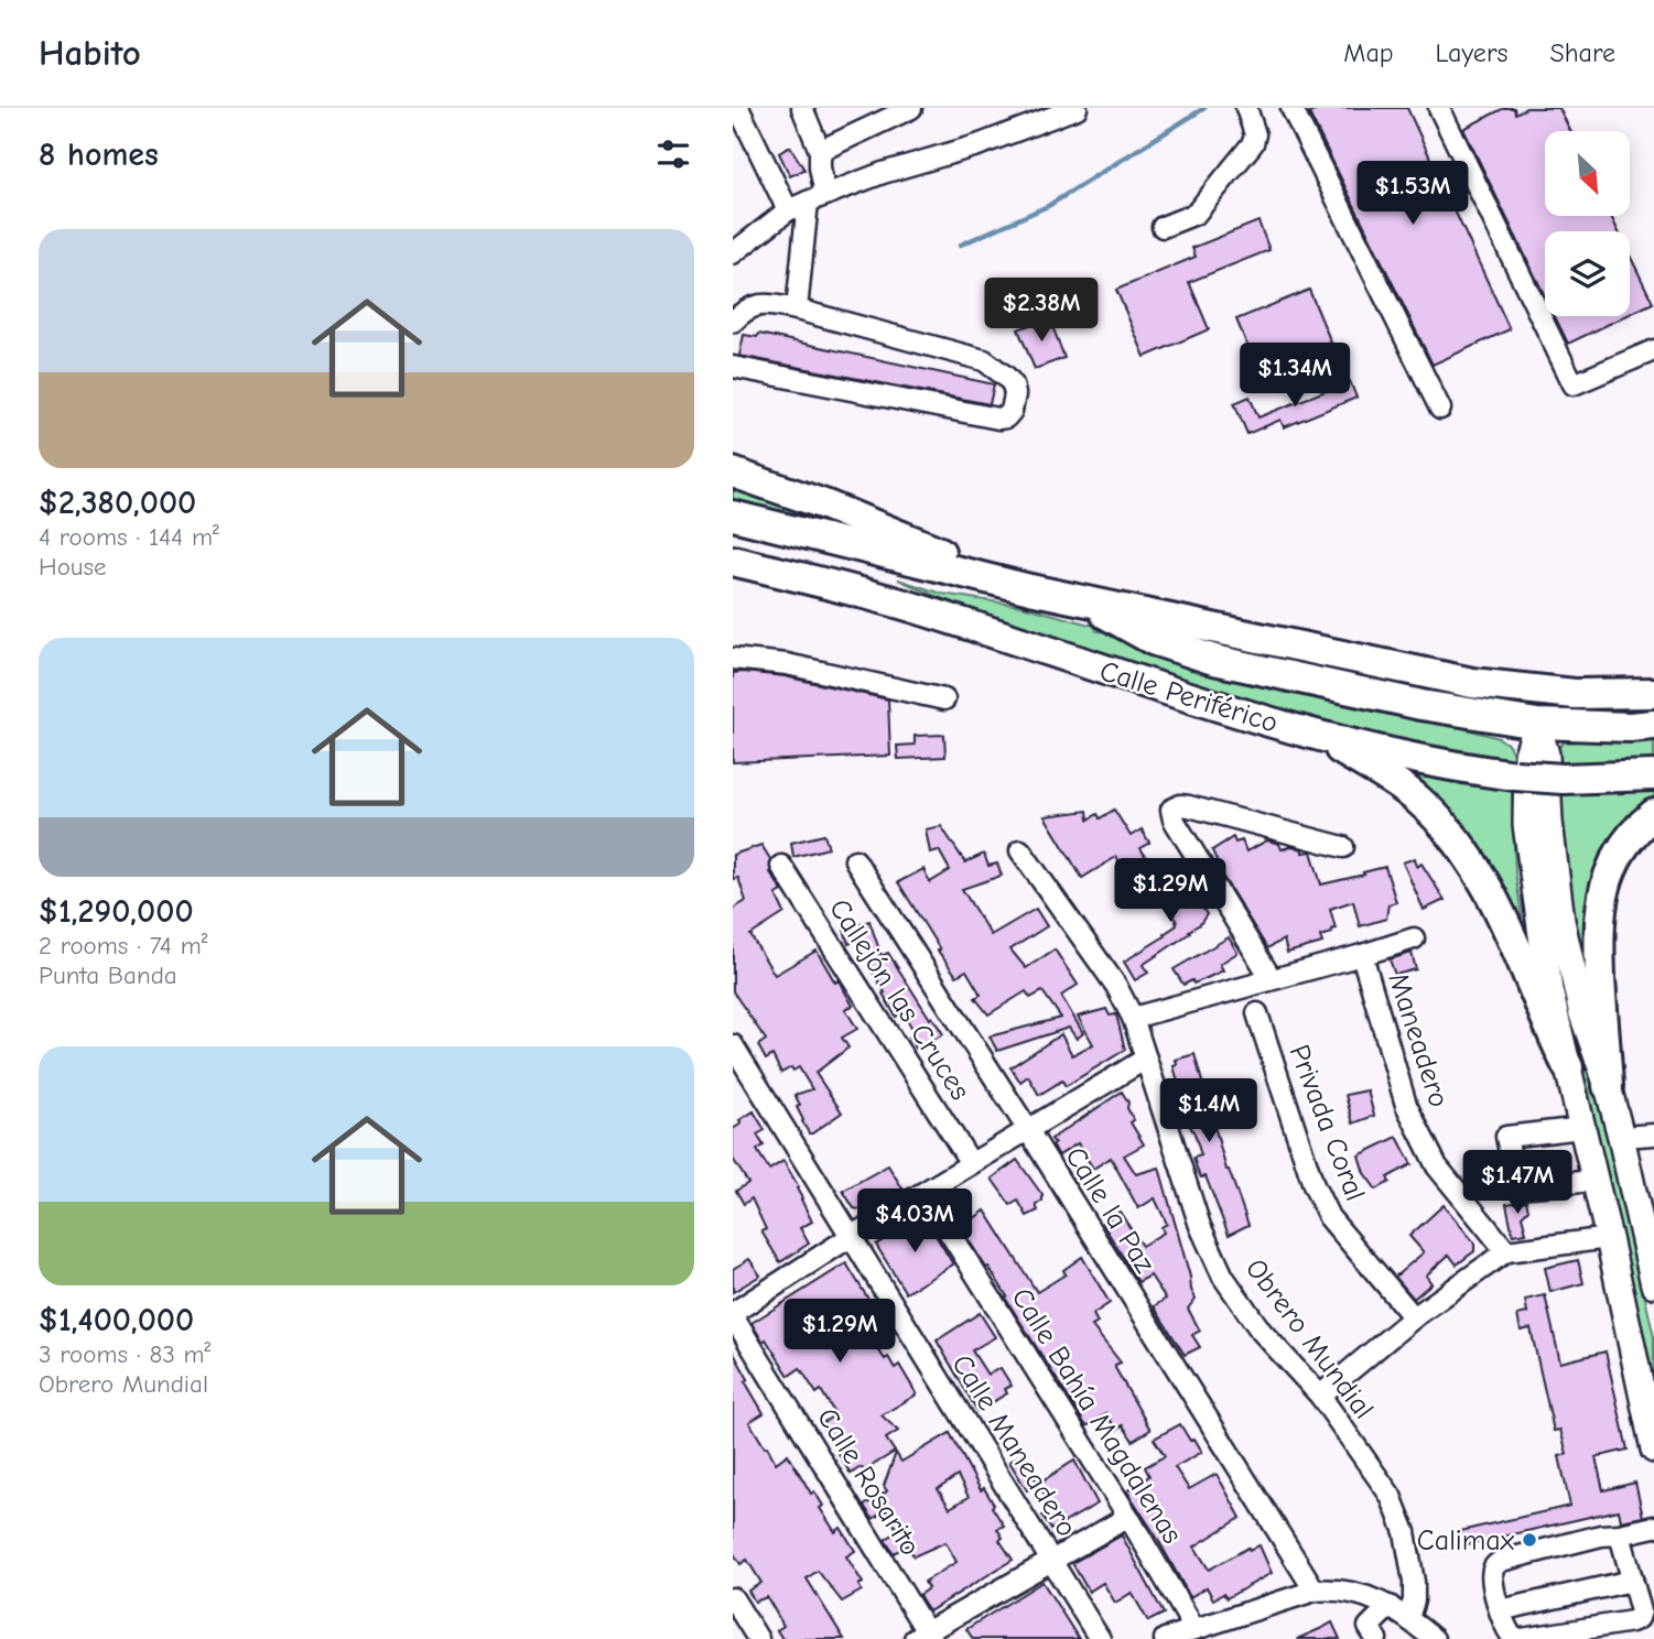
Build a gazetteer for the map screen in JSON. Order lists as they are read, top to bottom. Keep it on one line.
{"streets":{"highway":["Calle Periférico"],"street":["Callejón las Cruces","Maneadero","Privada Coral","Calle la Paz","Obrero Mundial","Calle Bahía Magdalenas","Calle Maneadero","Calle Rosarito"]},"places":["Calimax"],"north":"bottom right","page":{"header":"Habito","nav":["Map","Layers","Share"],"heading":"8 homes","price":["$1.53M","$2.38M","$1.34M","$1.29M","$1.4M","$1.47M","$4.03M","$1.29M"],"list":[{"name":"$2,380,000","note":"4 rooms · 144 m² · House"},{"name":"$1,290,000","note":"2 rooms · 74 m² · Punta Banda"},{"name":"$1,400,000","note":"3 rooms · 83 m² · Obrero Mundial"}]}}
